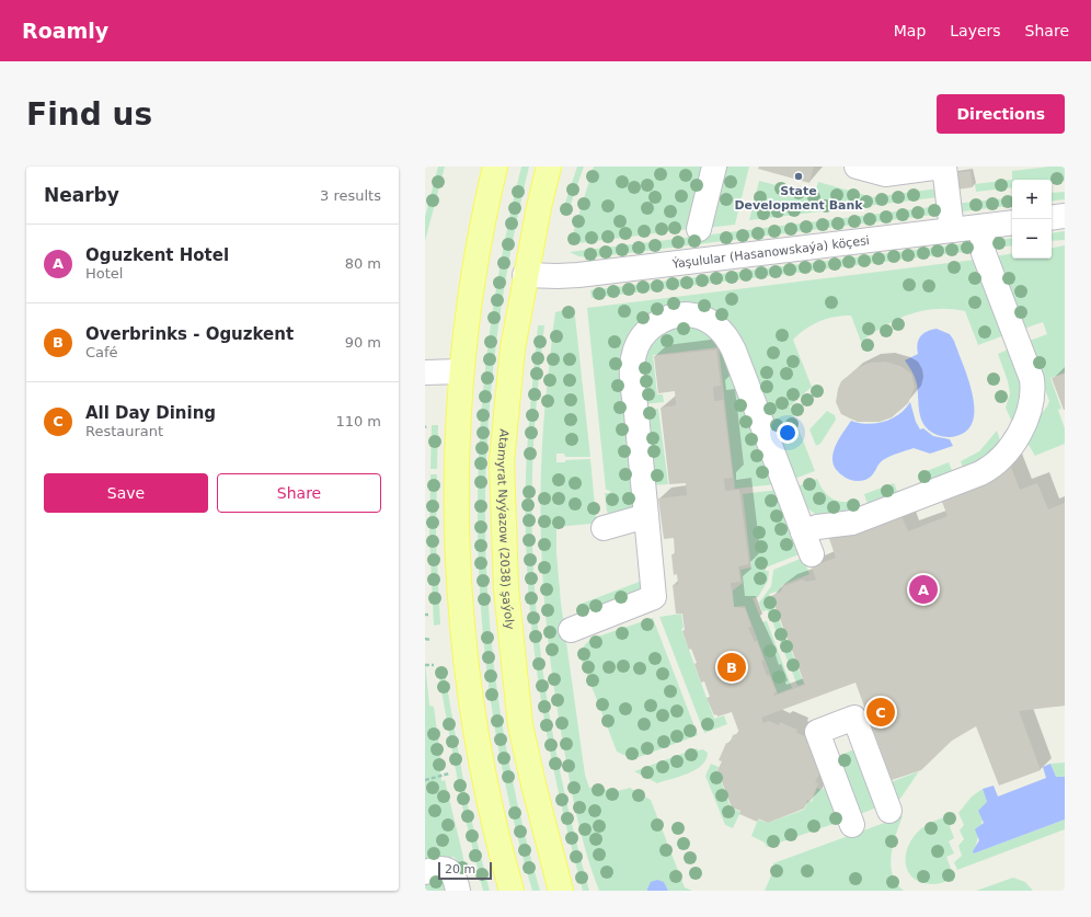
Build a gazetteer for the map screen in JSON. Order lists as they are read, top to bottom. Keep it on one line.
{"streets":{"main road":["Atamyrat Nyýazow (2038) şaýoly"],"street":["Ýaşulular (Hasanowskaýa) köçesi"]},"crossings":[["Ýaşulular (Hasanowskaýa) köçesi","Atamyrat Nyýazow (2038) şaýoly"]],"places":["State Development Bank"],"scale_bar":"20 m","page":{"header":"Roamly","nav":["Map","Layers","Share"],"buttons":["Directions",["Save","Share"]],"title":"Find us","heading":["Nearby","3 results"],"map_buttons":["+","−"],"list":[{"mark":"A","name":"Oguzkent Hotel","note":"Hotel","value":"80 m"},{"mark":"B","name":"Overbrinks - Oguzkent","note":"Café","value":"90 m"},{"mark":"C","name":"All Day Dining","note":"Restaurant","value":"110 m"}],"pins":["A","B","C"],"scale":"20 m"}}
